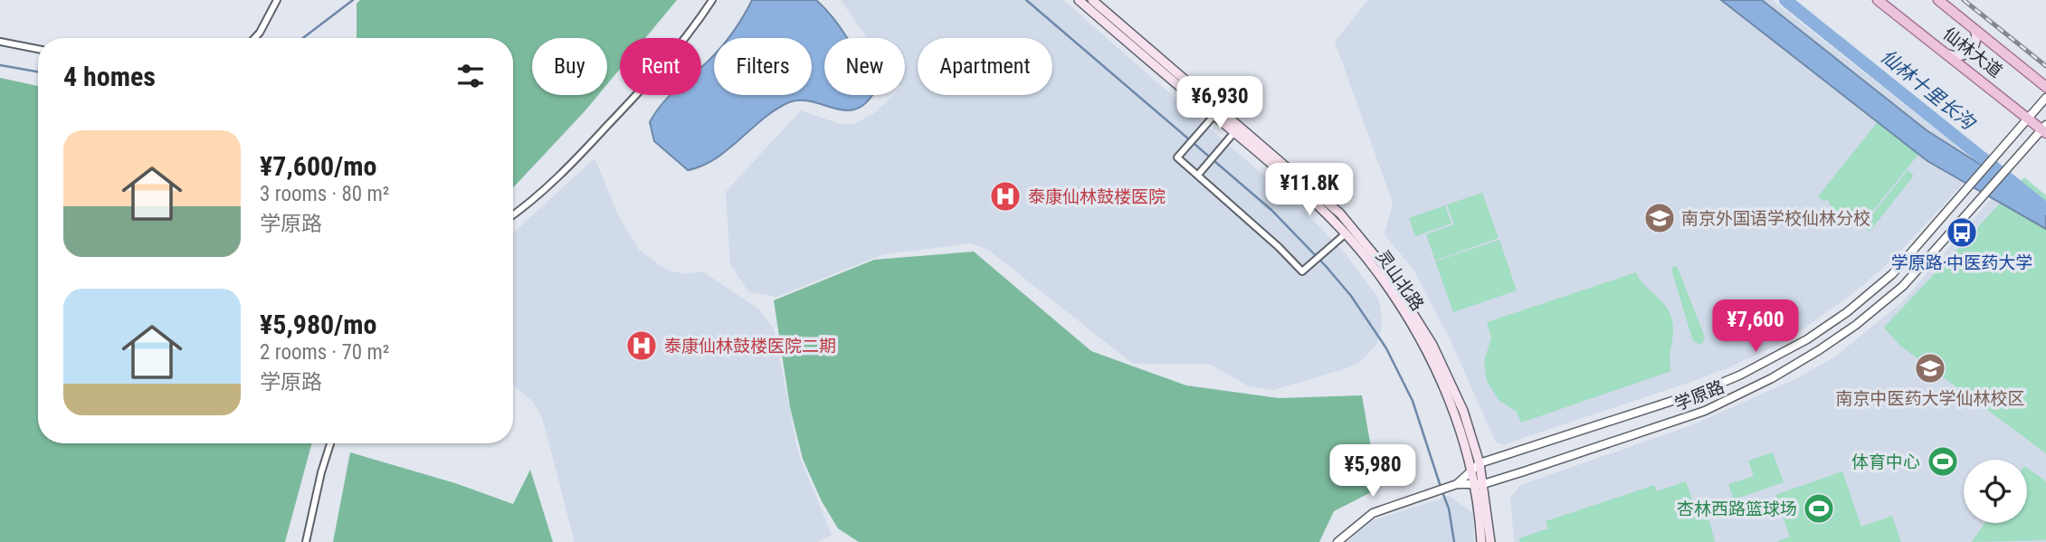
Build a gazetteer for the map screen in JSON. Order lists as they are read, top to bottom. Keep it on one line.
{"streets":{"main road":["仙林大道","灵山北路"],"street":["学原路"]},"crossings":[["仙林大道","学原路"],["灵山北路","学原路"]],"water":["仙林十里长沟"],"places":{"hospital":["泰康仙林鼓楼医院","泰康仙林鼓楼医院二期"],"school or university":["南京外国语学校仙林分校","南京中医药大学仙林校区"],"bus stop":["学原路·中医药大学"],"sports":["体育中心","杏林西路篮球场"]},"page":{"chip":["Buy","Rent","Filters","New","Apartment"],"heading":"4 homes","price":["¥6,930","¥11.8K","¥7,600","¥5,980"],"list":[{"name":"¥7,600/mo","note":"3 rooms · 80 m² · 学原路"},{"name":"¥5,980/mo","note":"2 rooms · 70 m² · 学原路"}]}}
